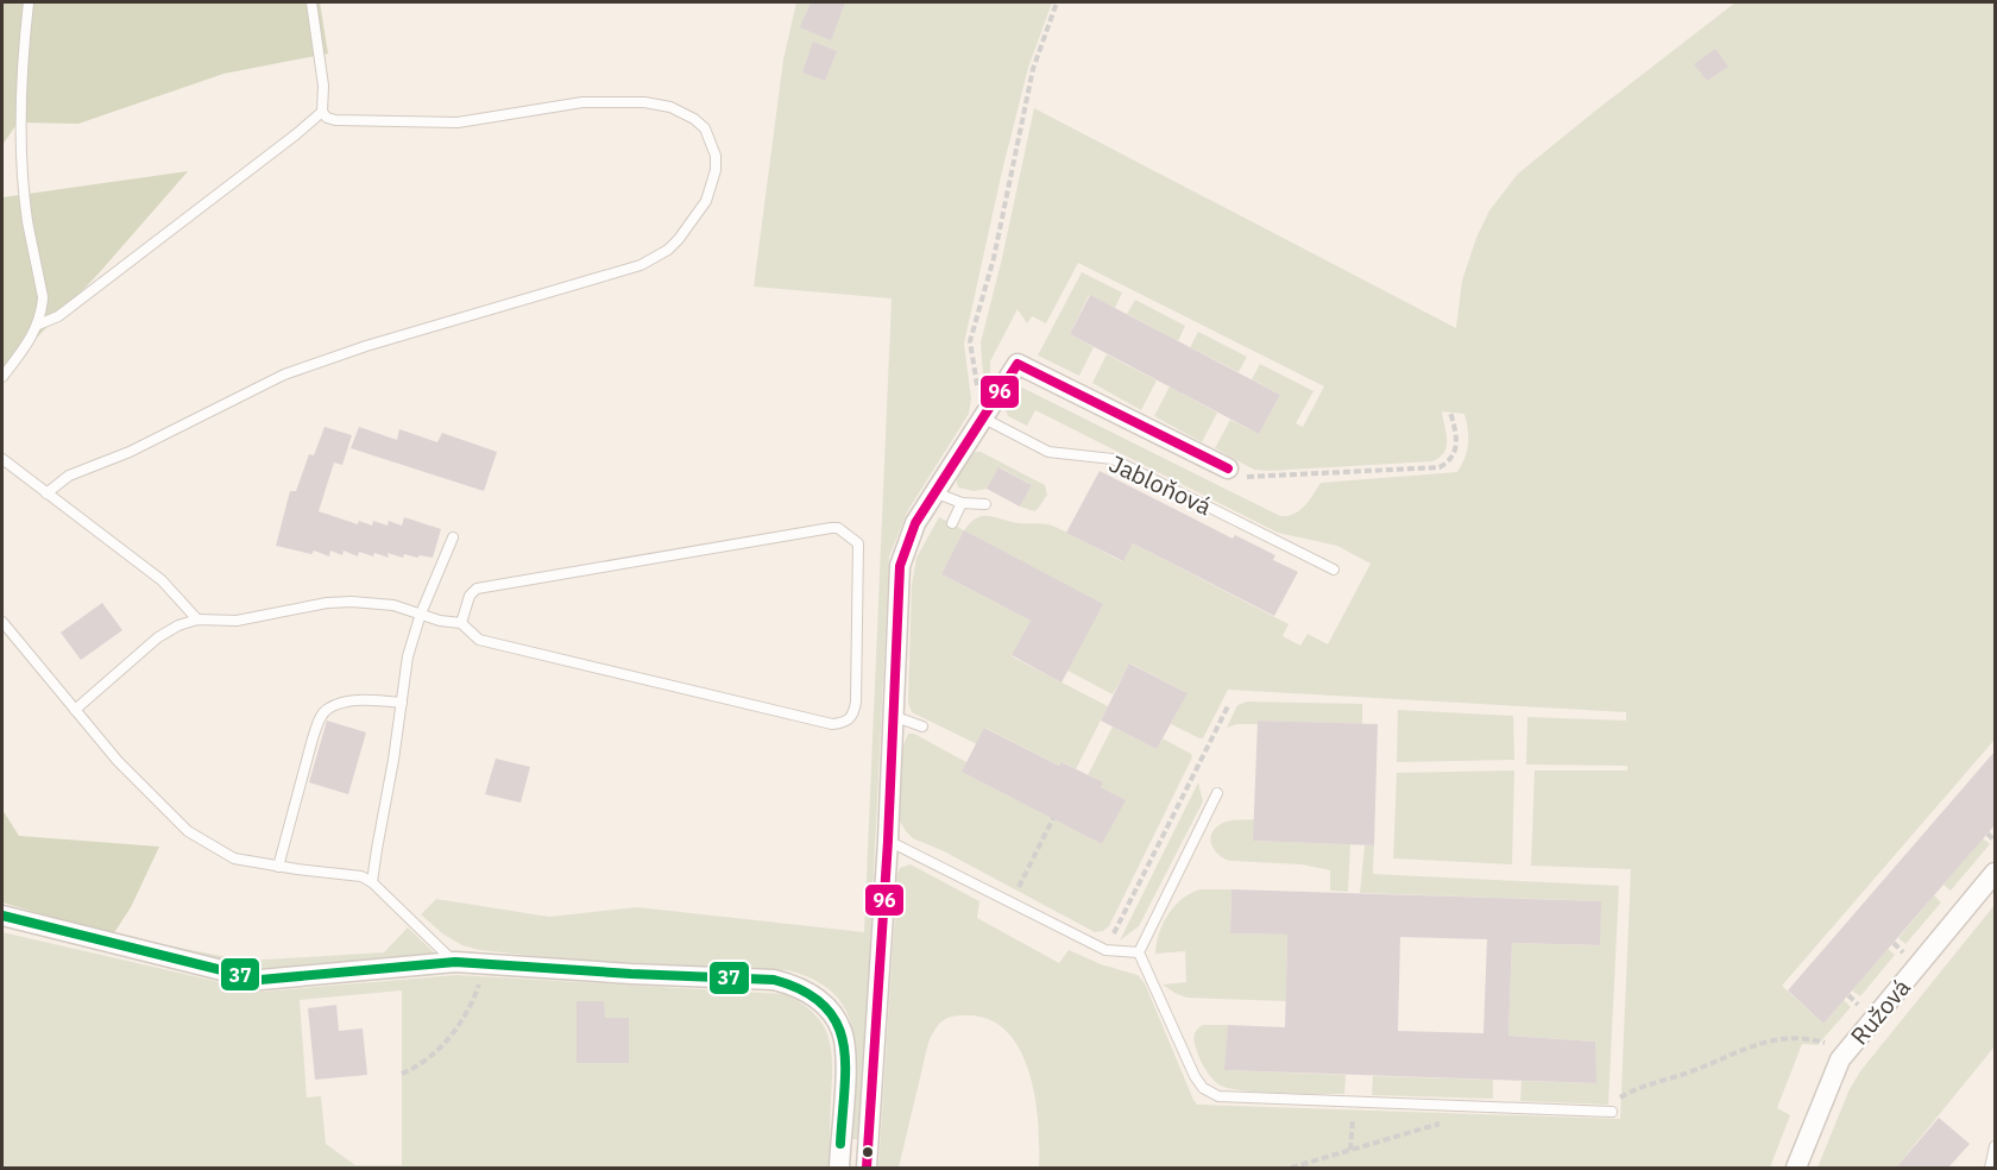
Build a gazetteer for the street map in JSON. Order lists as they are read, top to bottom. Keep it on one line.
{"streets":{"street":["Jabloňová","Ružová"]},"lines":["transit line 96","transit line 37"]}
